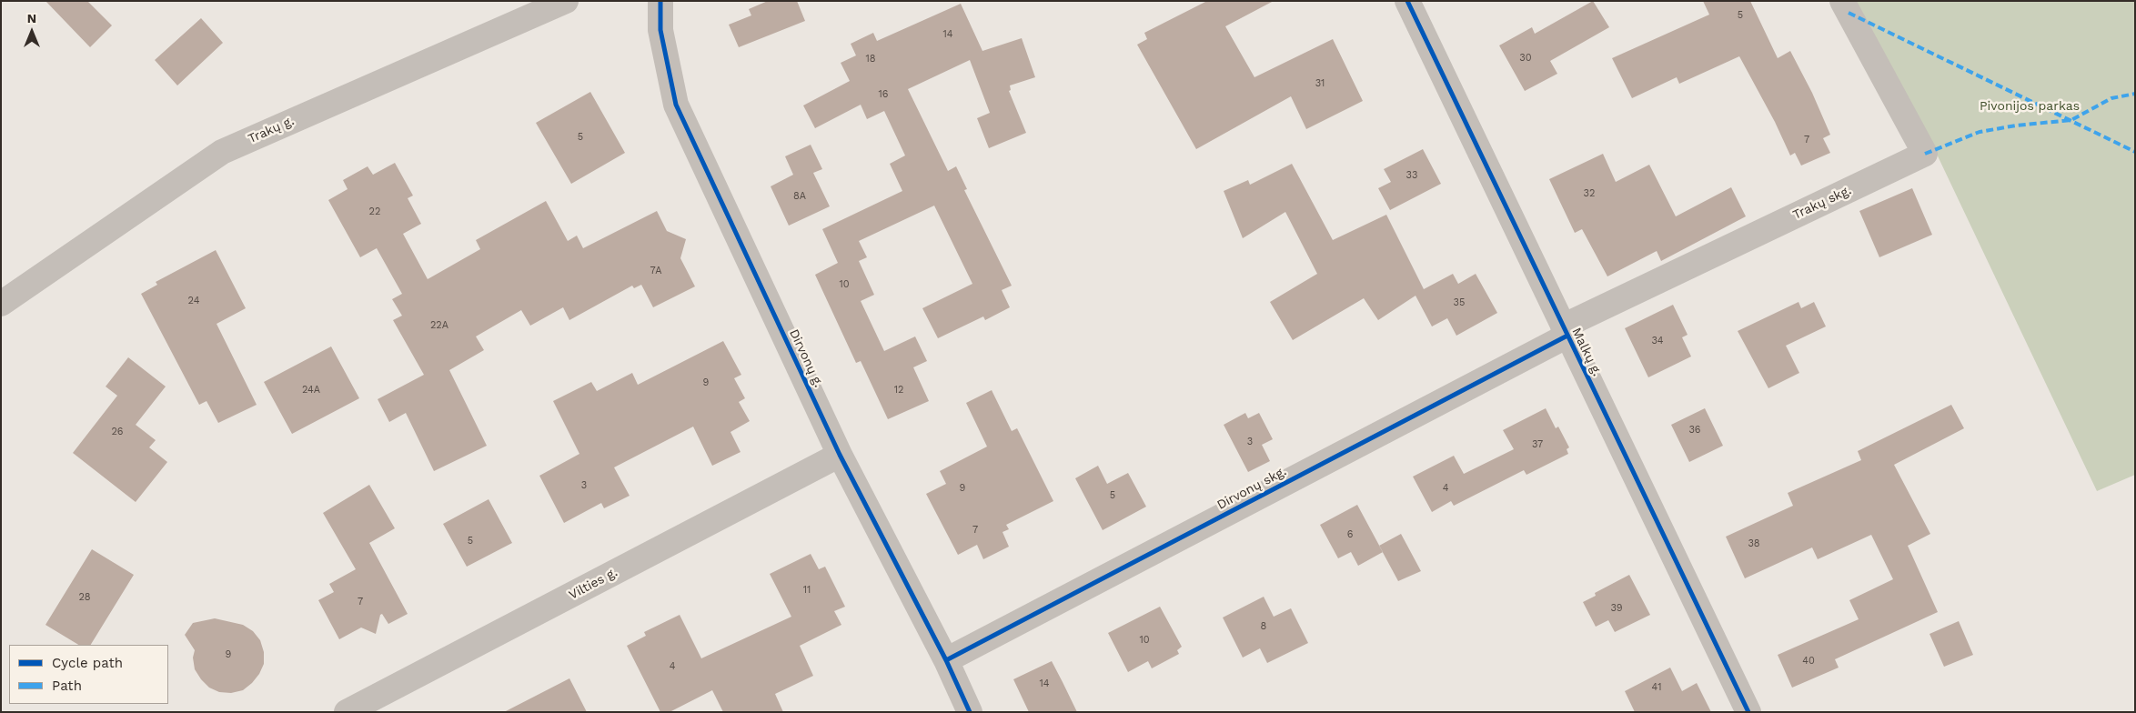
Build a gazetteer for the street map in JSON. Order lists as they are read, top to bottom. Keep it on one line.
{"streets":{"street":["Trakų g.","Trakų skg.","Malkų g.","Dirvonų g.","Dirvonų skg.","Vilties g."]},"crossings":[["Trakų skg.","Malkų g."],["Trakų skg.","Dirvonų skg."],["Malkų g.","Dirvonų skg."],["Dirvonų g.","Dirvonų skg."],["Dirvonų g.","Vilties g."]],"parks":["Pivonijos parkas"],"house_numbers":["5","14","30","18","31","16","5","7","33","32","8A","22","7A","10","24","35","22A","34","9","24A","12","36","26","3","37","3","9","4","5","7","6","5","38","11","28","7","39","8","10","9","40","4","14","41"],"legend":["Cycle path","Path"],"north":"top"}
